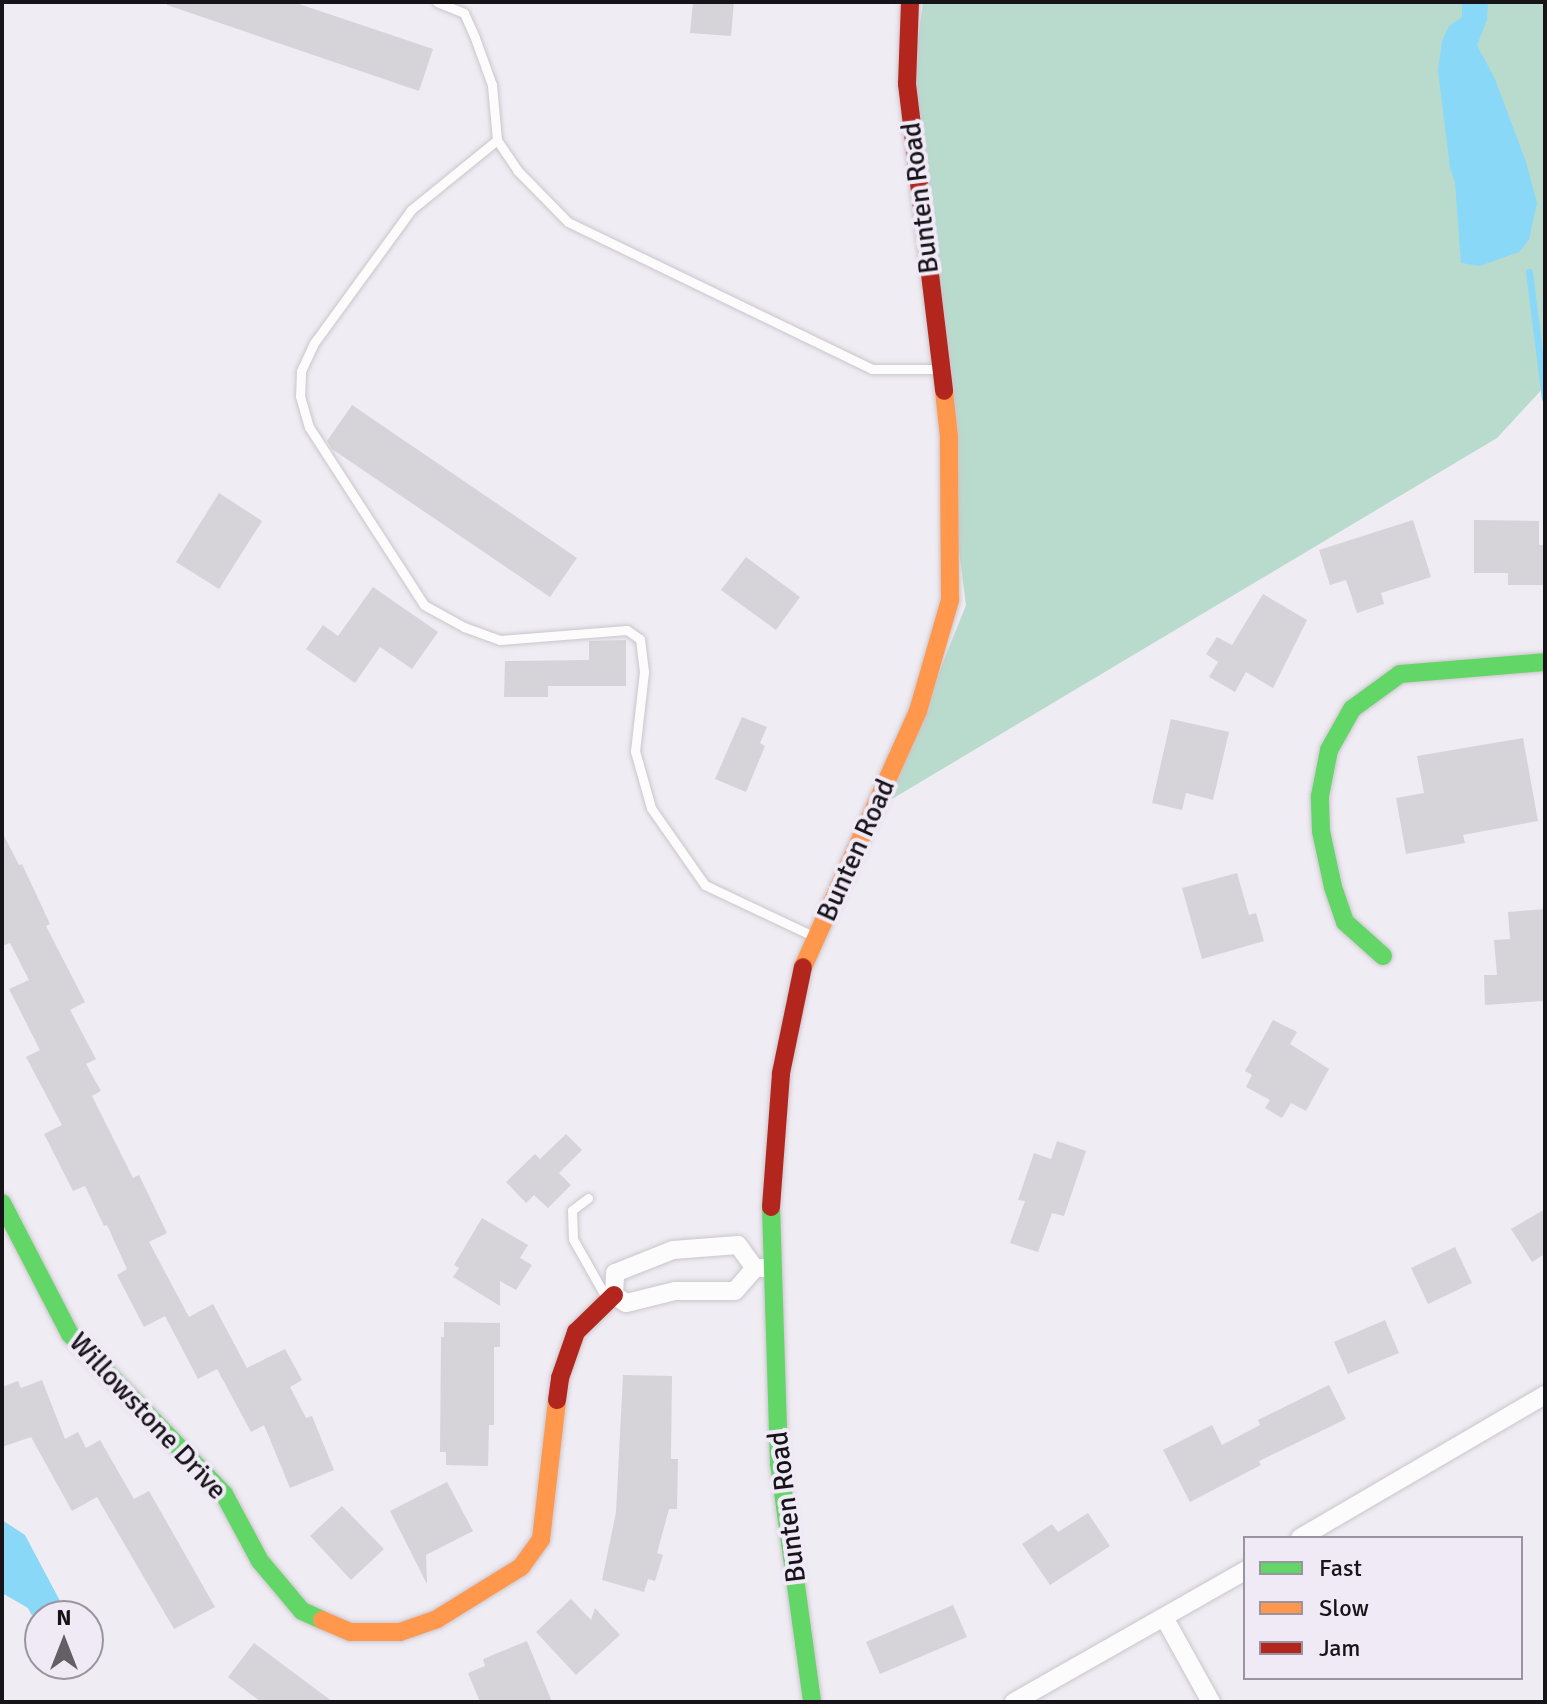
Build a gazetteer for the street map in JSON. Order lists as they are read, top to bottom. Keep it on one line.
{"streets":{"street":["Bunten Road","Willowstone Drive"]},"crossings":[["Bunten Road","Willowstone Drive"]],"legend":["Fast","Slow","Jam"],"north":"top"}
